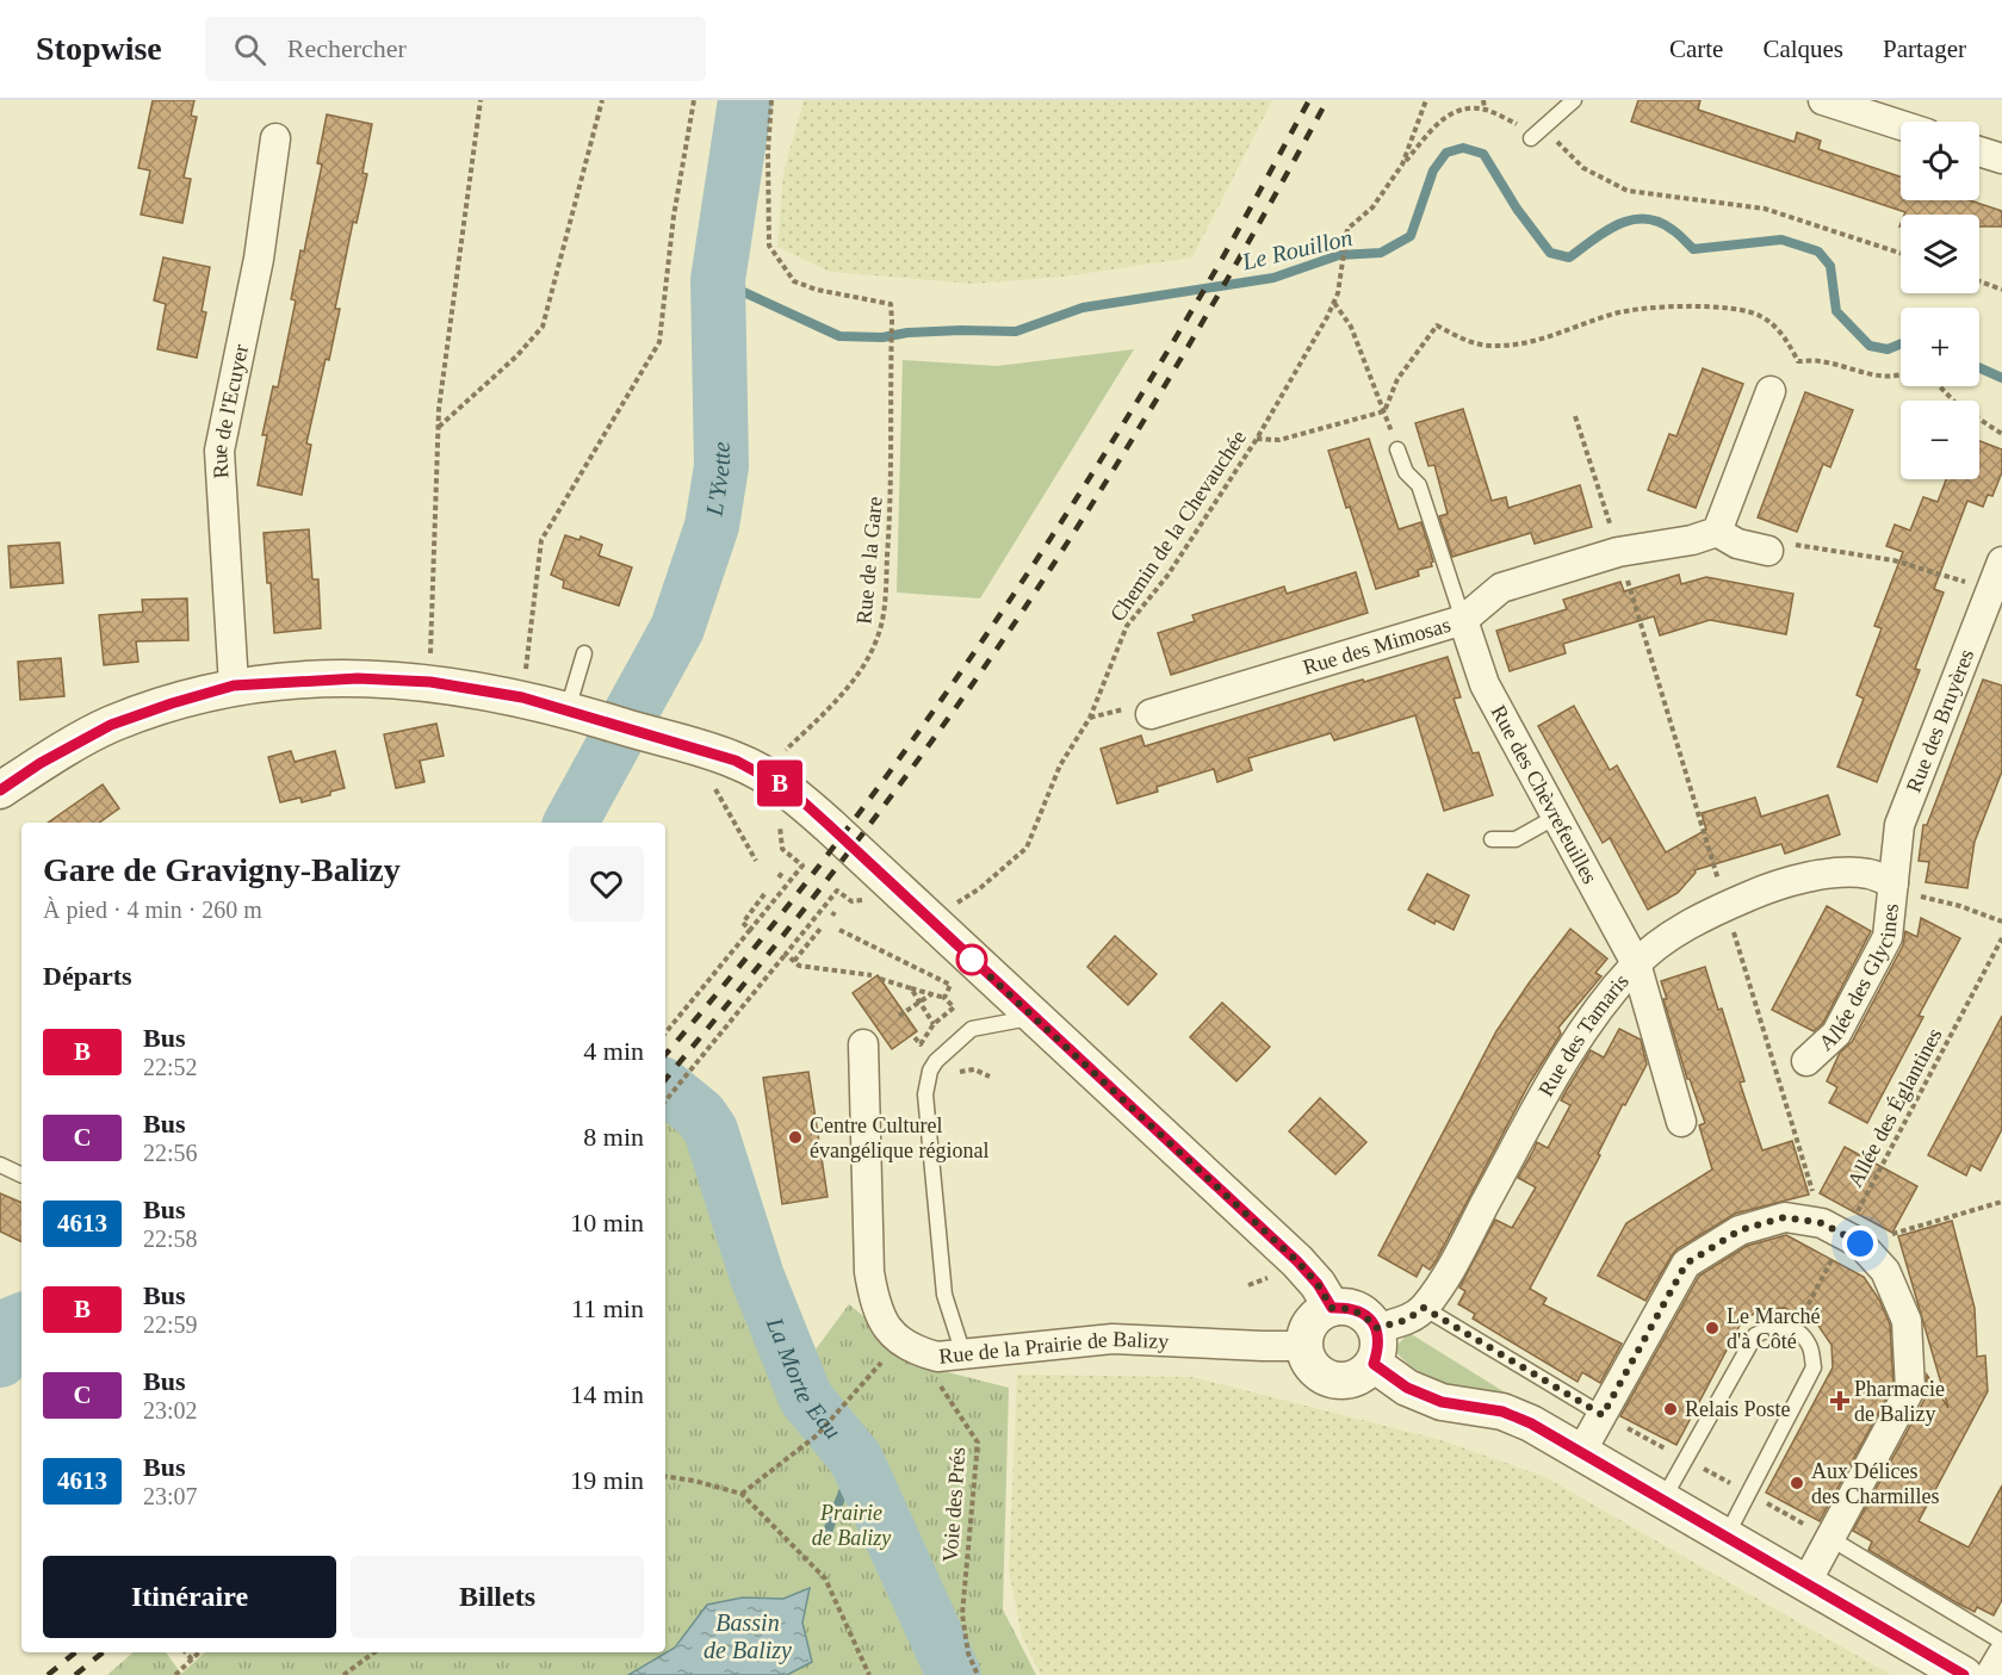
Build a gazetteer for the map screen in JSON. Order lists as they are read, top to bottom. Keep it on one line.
{"streets":{"street":["Rue de l'Ecuyer","Rue des Mimosas","Rue des Bruyères","Rue des Chèvrefeuilles","Allée des Glycines","Rue des Tamaris","Rue de la Prairie de Balizy"],"path":["Chemin de la Chevauchée","Rue de la Gare","Allée des Églantines","Voie des Prés"]},"crossings":[["Rue des Mimosas","Rue des Chèvrefeuilles"],["Rue des Bruyères","Allée des Glycines"],["Rue des Bruyères","Rue des Tamaris"],["Rue des Chèvrefeuilles","Rue des Tamaris"],["Allée des Glycines","Rue des Tamaris"],["Rue des Tamaris","Rue de la Prairie de Balizy"],["Rue de la Prairie de Balizy","Voie des Prés"]],"water":["Le Rouillon","L'Yvette","La Morte Eau","Bassin de Balizy"],"parks":["Prairie de Balizy"],"places":{"other":["Centre Culturel évangélique régional","Le Marché d'à Côté","Relais Poste","Aux Délices des Charmilles"],"health":["Pharmacie de Balizy"]},"lines":["bus line B"],"page":{"header":"Stopwise","search":"Rechercher","nav":["Carte","Calques","Partager"],"on_map":"B","map_buttons":["+","−"],"heading":[["Gare de Gravigny-Balizy","À pied · 4 min · 260 m"],"Départs"],"list":[{"mark":"B","name":"Bus","note":"22:52","value":"4 min"},{"mark":"C","name":"Bus","note":"22:56","value":"8 min"},{"mark":"4613","name":"Bus","note":"22:58","value":"10 min"},{"mark":"B","name":"Bus","note":"22:59","value":"11 min"},{"mark":"C","name":"Bus","note":"23:02","value":"14 min"},{"mark":"4613","name":"Bus","note":"23:07","value":"19 min"}],"buttons":["Itinéraire","Billets"]}}
